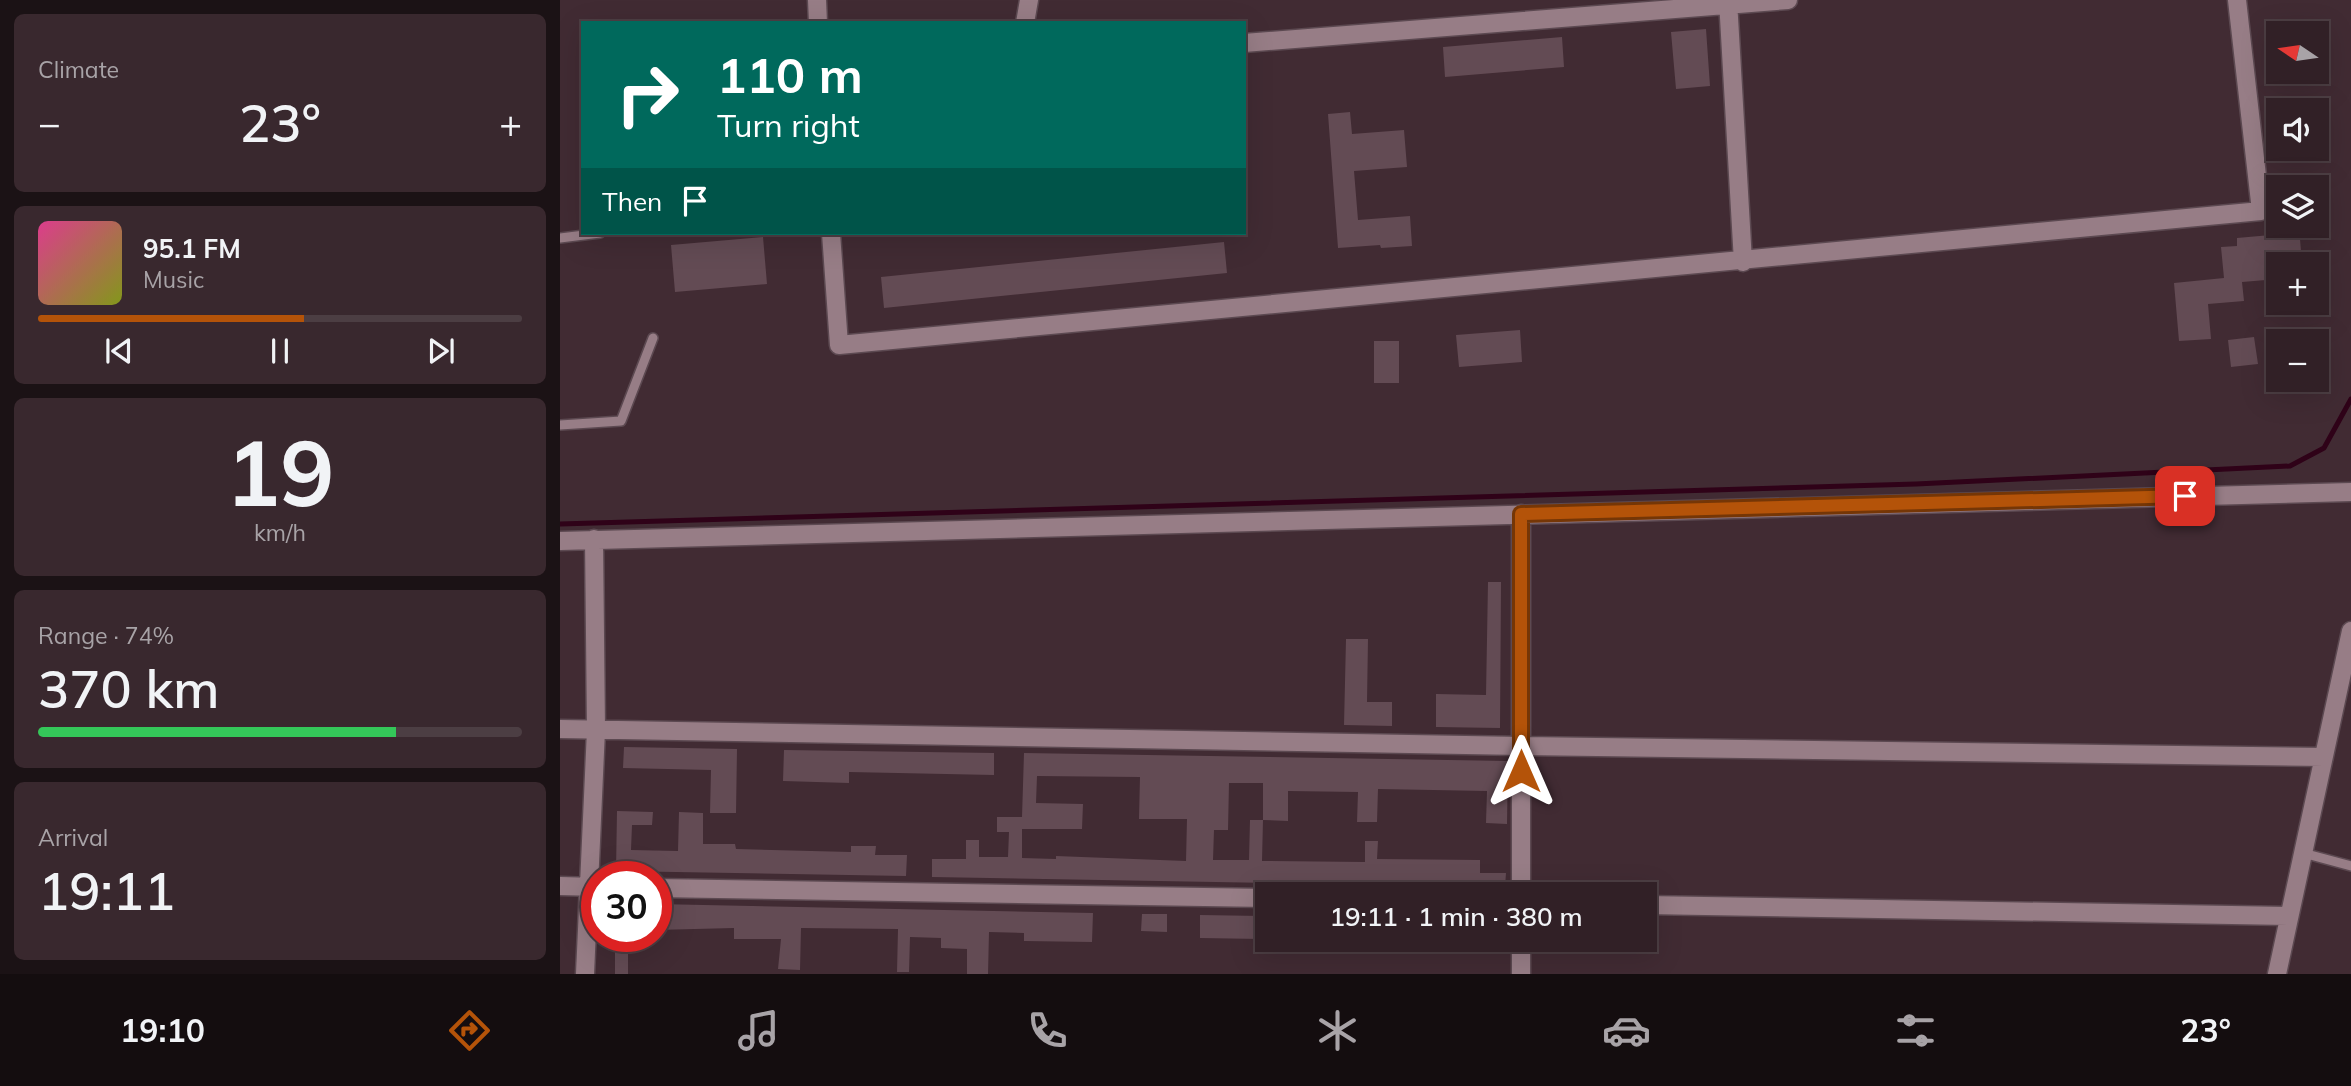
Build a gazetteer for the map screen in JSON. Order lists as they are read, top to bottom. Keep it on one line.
{"north":"left","page":{"tile":["Climate",["19","km/h"],["Range · 74%","370 km"],["Arrival","19:11"]],"map_buttons":["+","−"],"turn":["110 m","Turn right"],"heat":["−","23°","+"],"then":"Then","song":["95.1 FM","Music"],"limit":"30","trip":"19:11 · 1 min · 380 m","tabs":["19:10","23°"]}}
